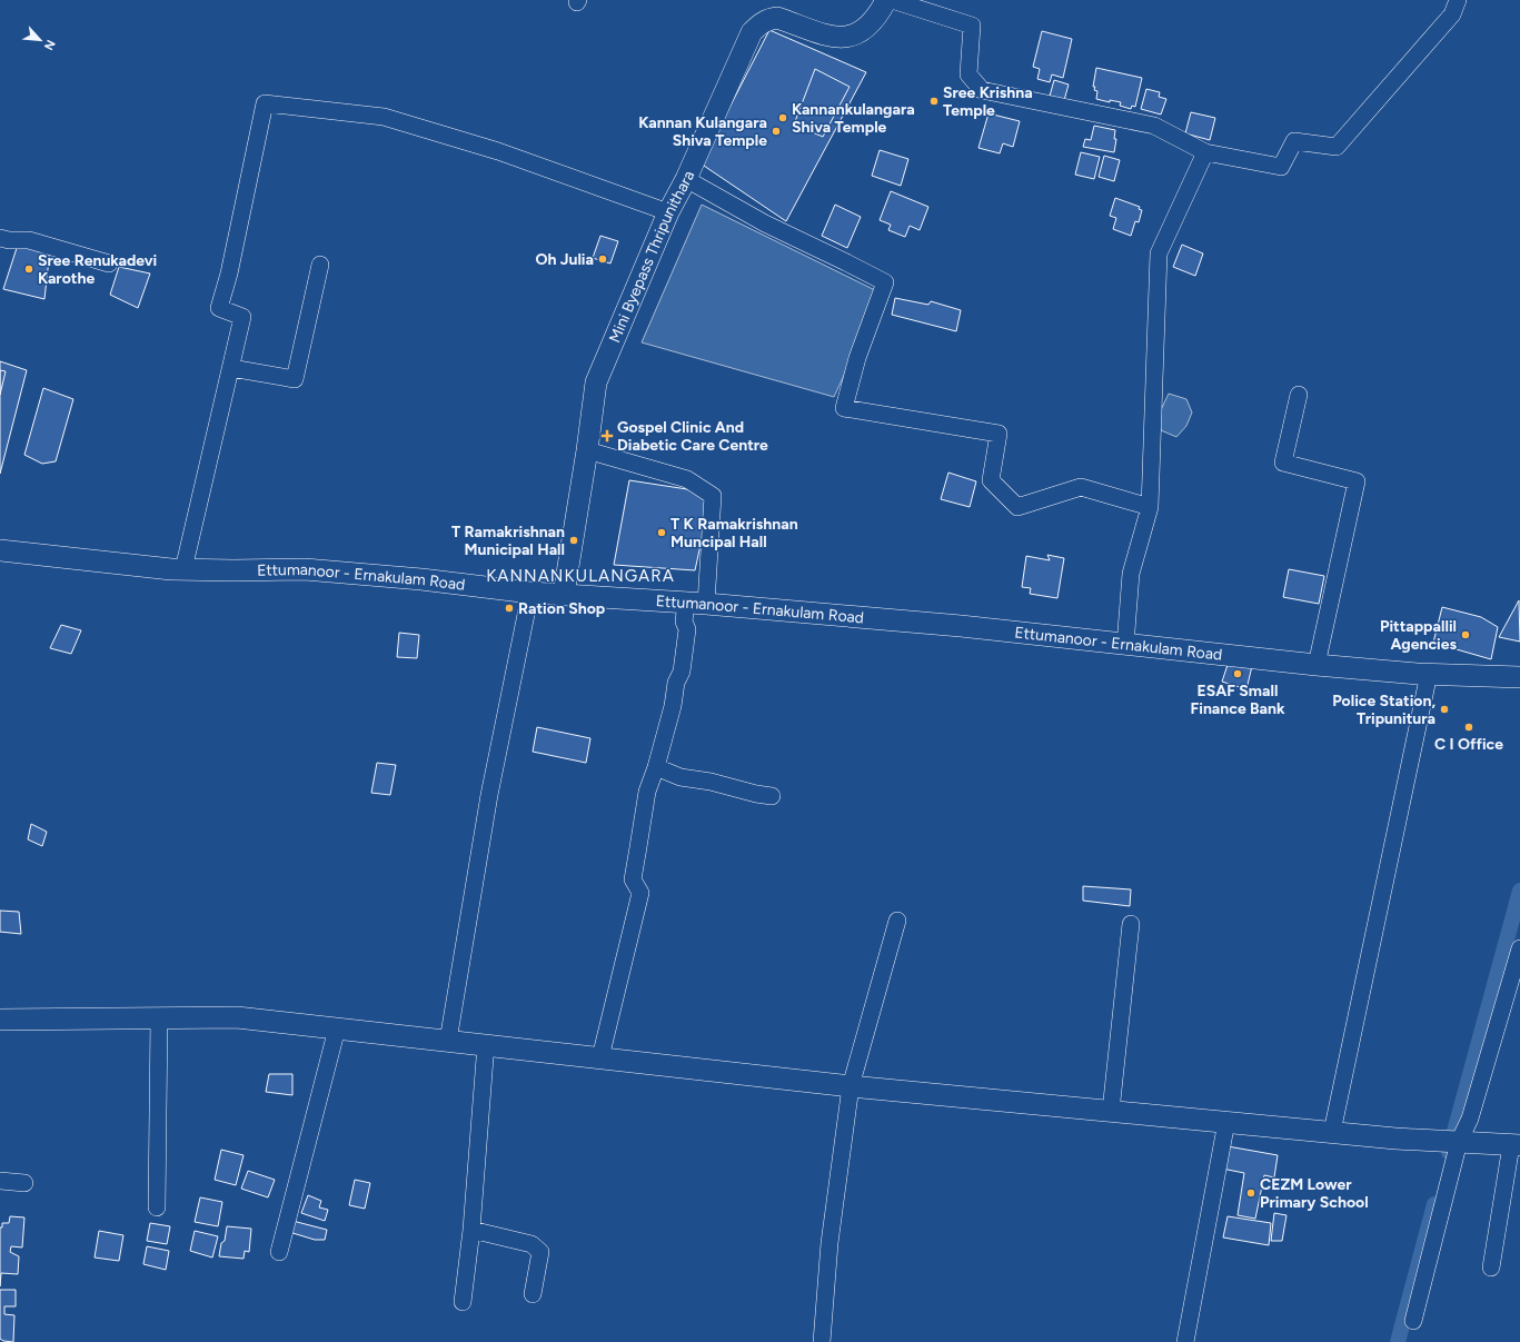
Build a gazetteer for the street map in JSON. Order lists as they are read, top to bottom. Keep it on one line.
{"streets":{"main road":["Mini Byepass Thripunithara","Ettumanoor - Ernakulam Road"]},"crossings":[["Mini Byepass Thripunithara","Ettumanoor - Ernakulam Road"]],"districts":["KANNANKULANGARA"],"places":{"other":["Sree Krishna Temple","Kannankulangara Shiva Temple","Kannan Kulangara Shiva Temple","Oh Julia","Sree Renukadevi Karothe","T K Ramakrishnan Muncipal Hall","T Ramakrishnan Municipal Hall","Ration Shop","Pittappallil Agencies","ESAF Small Finance Bank","Police Station, Tripunitura","C I Office","CEZM Lower Primary School"],"health":["Gospel Clinic And Diabetic Care Centre"]},"north":"bottom right"}
